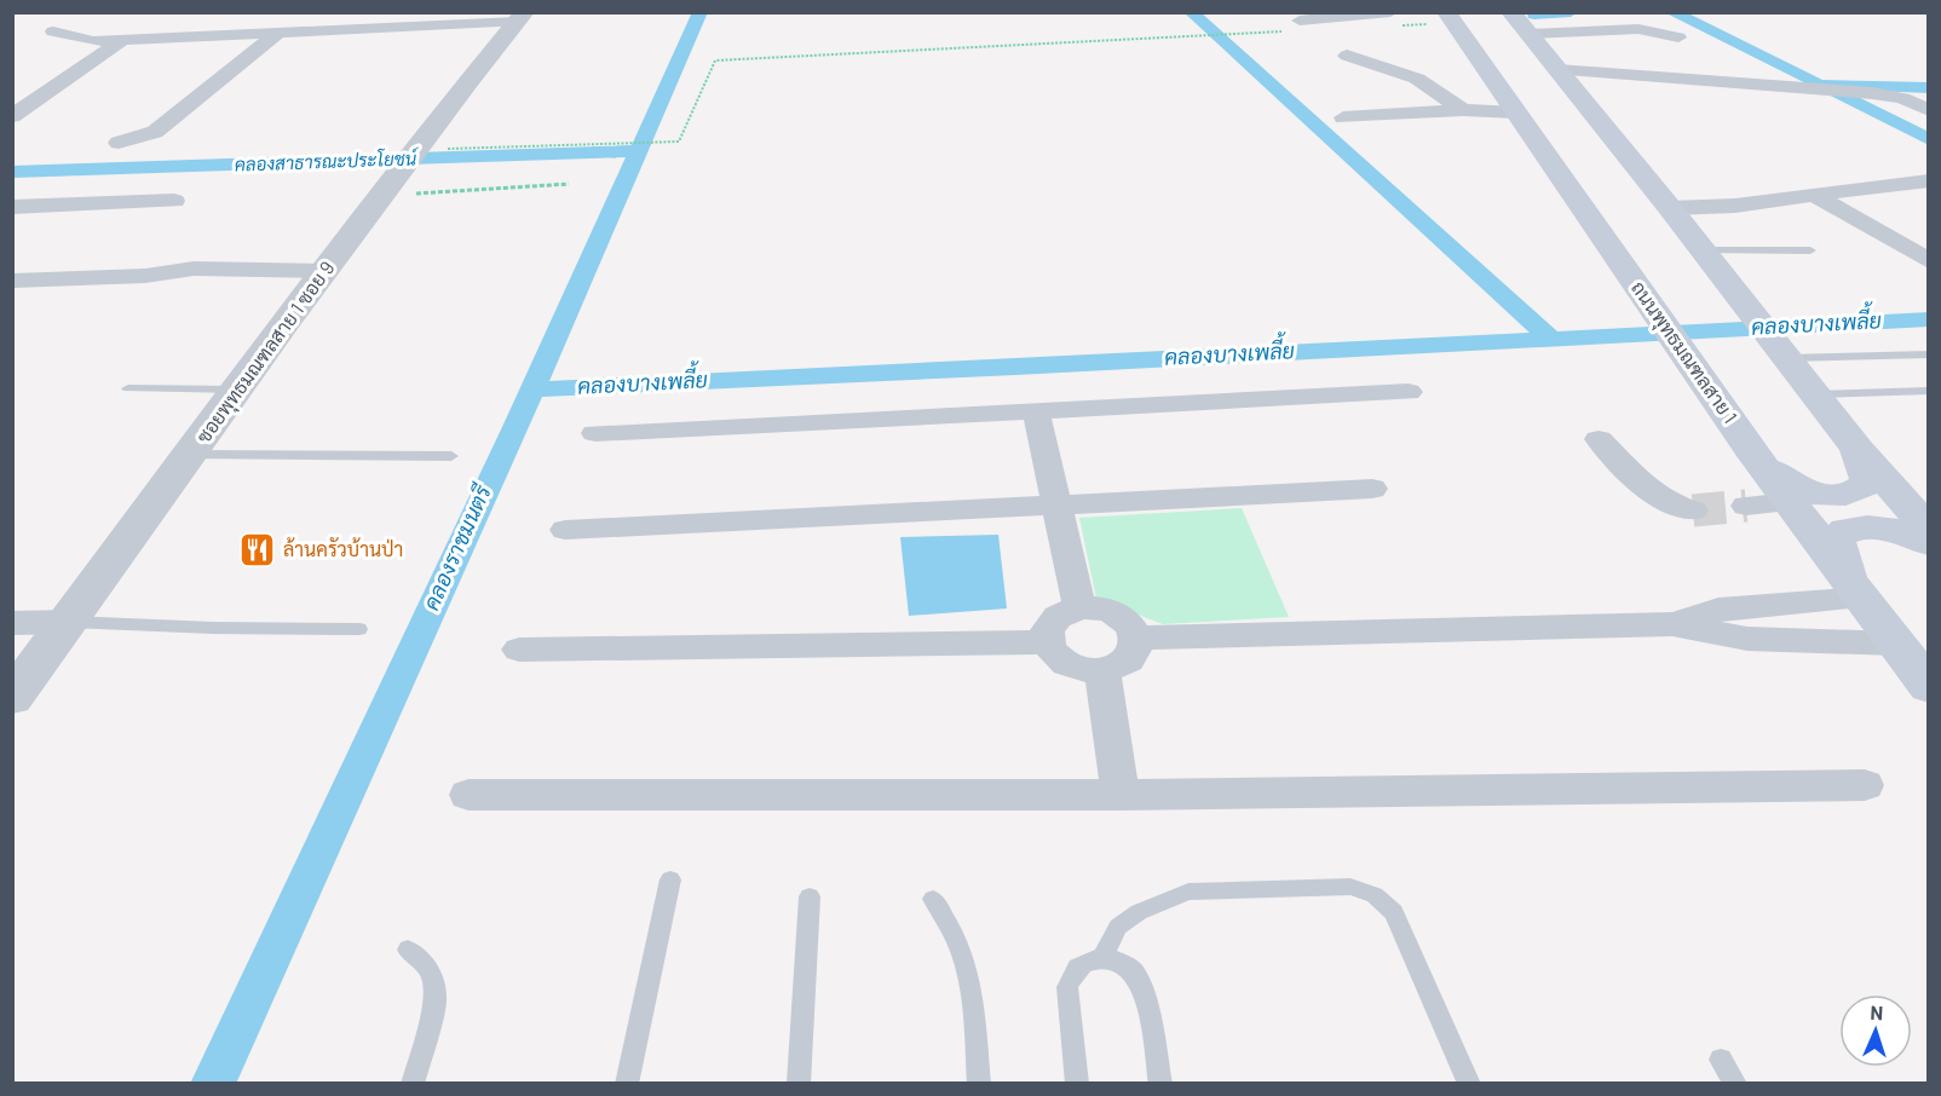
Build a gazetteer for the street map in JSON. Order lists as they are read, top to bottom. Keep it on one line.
{"streets":{"main road":["ถนนพุทธมณฑลสาย 1"],"street":["ซอยพุทธมณฑลสาย 1 ซอย 9"]},"water":["คลองสาธารณะประโยชน์","คลองบางเพลี้ย","คลองราชมนตรี"],"places":{"restaurant":["ล้านครัวบ้านป่า"]},"north":"top"}
